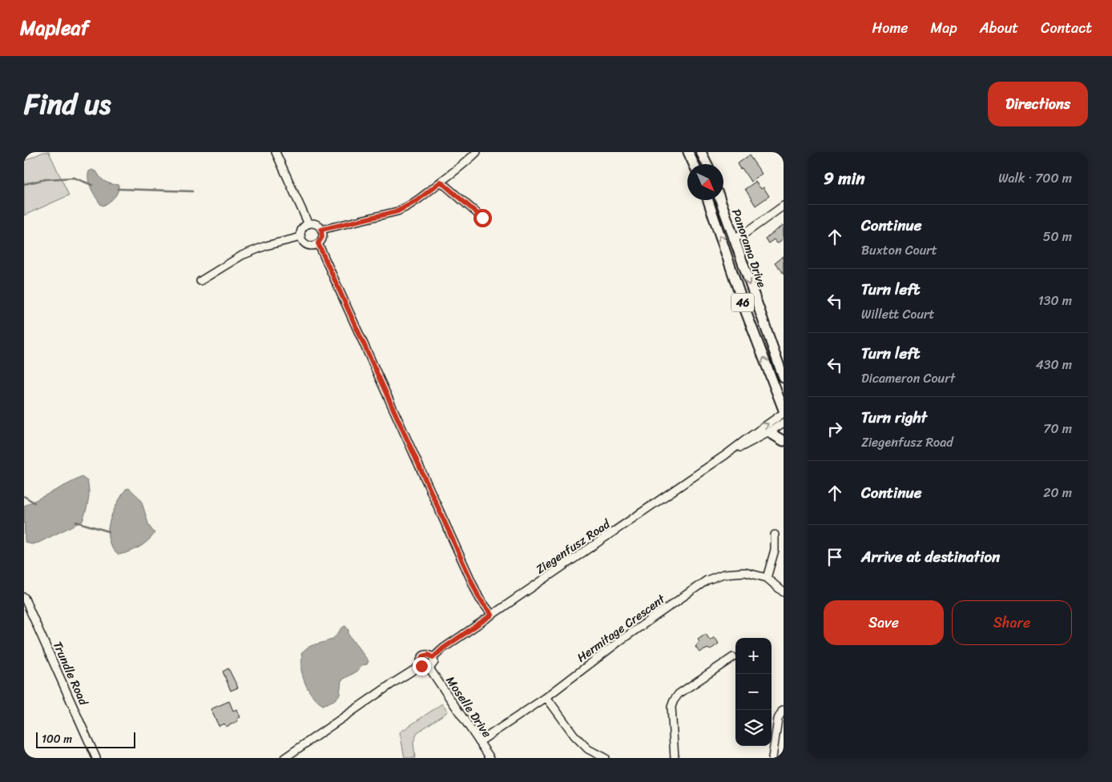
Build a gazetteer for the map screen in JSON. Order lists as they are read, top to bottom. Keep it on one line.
{"streets":{"main road":["Panorama Drive","46"],"street":["Ziegenfusz Road","Hermitage Crescent","Trundle Road","Moselle Drive"]},"crossings":[["Ziegenfusz Road","Moselle Drive"],["Hermitage Crescent","Moselle Drive"]],"scale_bar":"100 m","north":"bottom right","page":{"header":"Mapleaf","nav":["Home","Map","About","Contact"],"title":"Find us","buttons":["Directions",["Save","Share"]],"heading":["9 min","Walk · 700 m"],"list":[["Continue","Buxton Court","50 m"],["Turn left","Willett Court","130 m"],["Turn left","Dicameron Court","430 m"],["Turn right","Ziegenfusz Road","70 m"],["Continue","20 m"],"Arrive at destination"],"map_buttons":["+","−"],"scale":"100 m"}}
